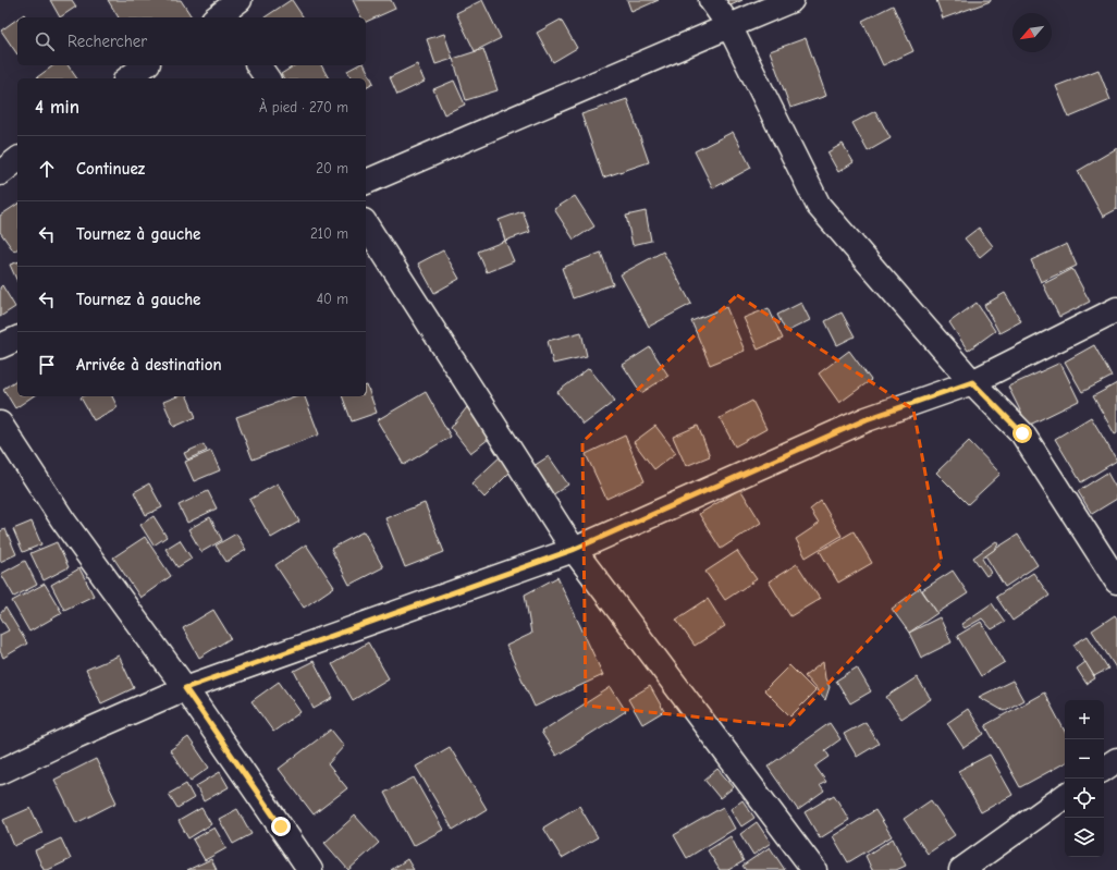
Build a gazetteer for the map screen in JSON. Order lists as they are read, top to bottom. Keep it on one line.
{"north":"bottom left","page":{"search":"Rechercher","heading":["4 min","À pied · 270 m"],"list":[["Continuez","20 m"],["Tournez à gauche","210 m"],["Tournez à gauche","40 m"],"Arrivée à destination"],"map_buttons":["+","−"]}}
